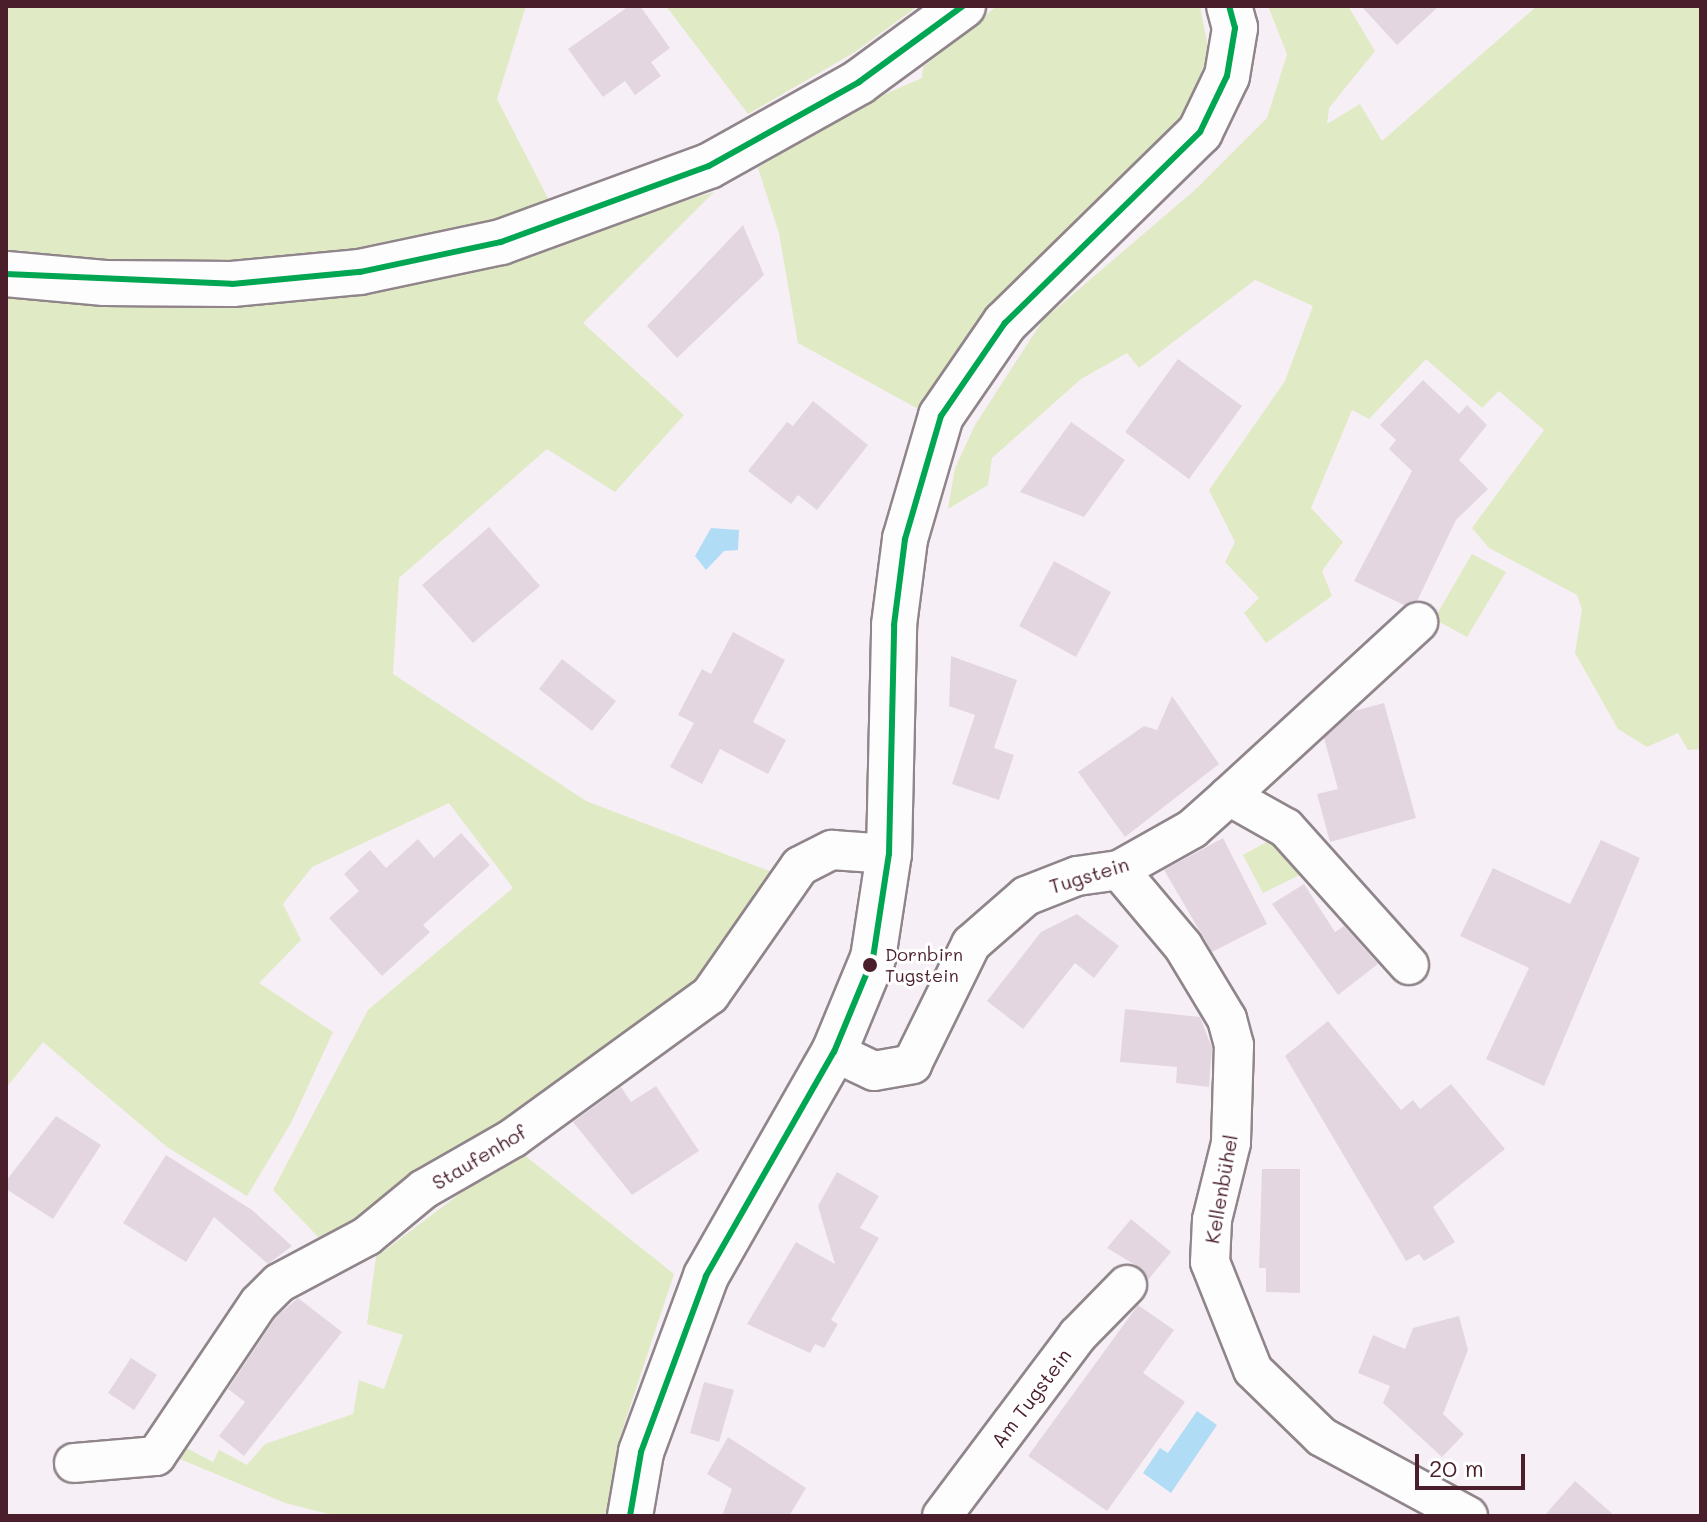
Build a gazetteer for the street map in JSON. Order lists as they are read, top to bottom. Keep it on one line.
{"streets":{"street":["Tugstein","Staufenhof","Kellenbühel","Am Tugstein"]},"crossings":[["Tugstein","Kellenbühel"]],"places":["Dornbirn Tugstein"],"scale_bar":"20 m"}
